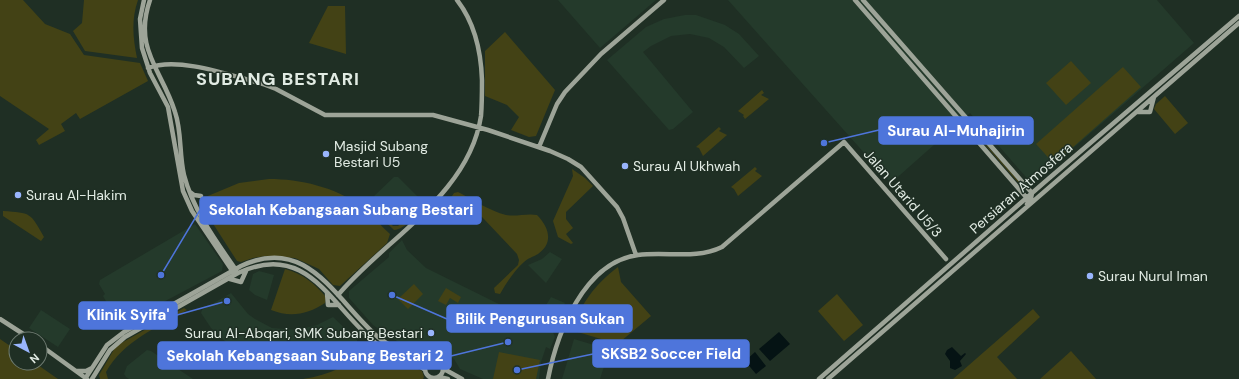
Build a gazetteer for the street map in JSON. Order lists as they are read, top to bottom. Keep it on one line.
{"streets":{"street":["Persiaran Atmosfera","Jalan Utarid U5/3"]},"districts":["SUBANG BESTARI"],"places":["Surau Al-Muhajirin","Masjid Subang Bestari U5","Surau Al Ukhwah","Surau Al-Hakim","Sekolah Kebangsaan Subang Bestari","Surau Nurul Iman","Bilik Pengurusan Sukan","Klinik Syifa'","Surau Al-Abqari, SMK Subang Bestari","Sekolah Kebangsaan Subang Bestari 2","SKSB2 Soccer Field"],"north":"bottom right"}
